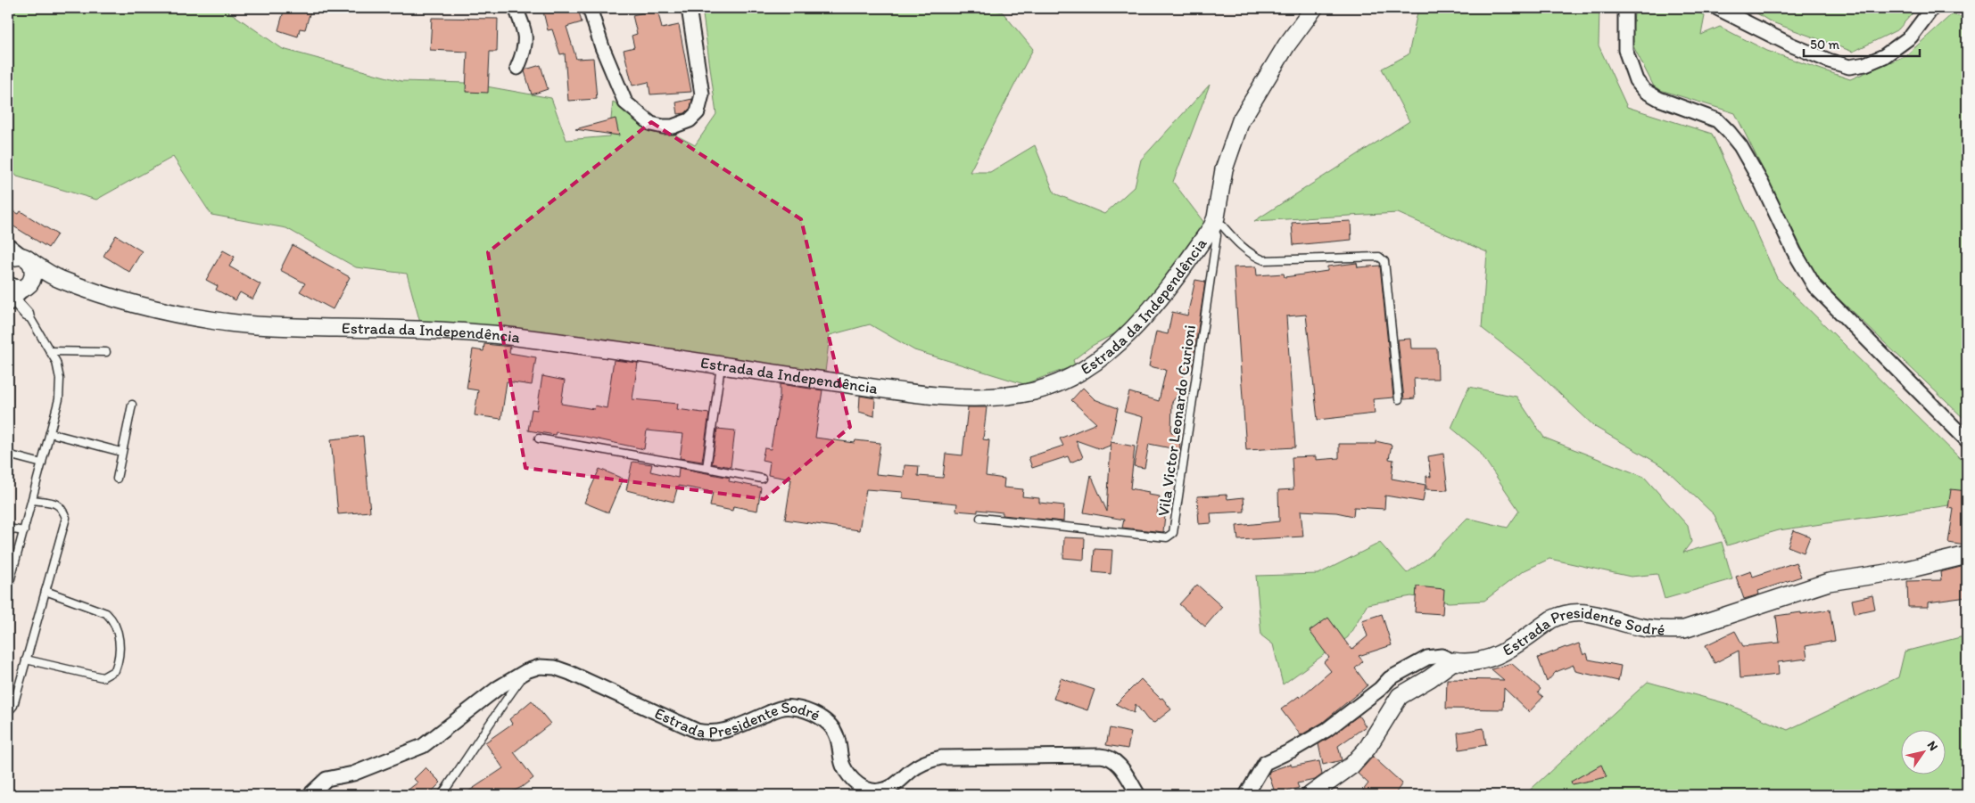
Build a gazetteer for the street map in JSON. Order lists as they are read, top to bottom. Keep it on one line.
{"streets":{"street":["Estrada da Independência","Estrada Presidente Sodré"],"lane":["Vila Victor Leonardo Curioni"]},"crossings":[["Estrada da Independência","Vila Victor Leonardo Curioni"]],"scale_bar":"50 m","north":"top right"}
